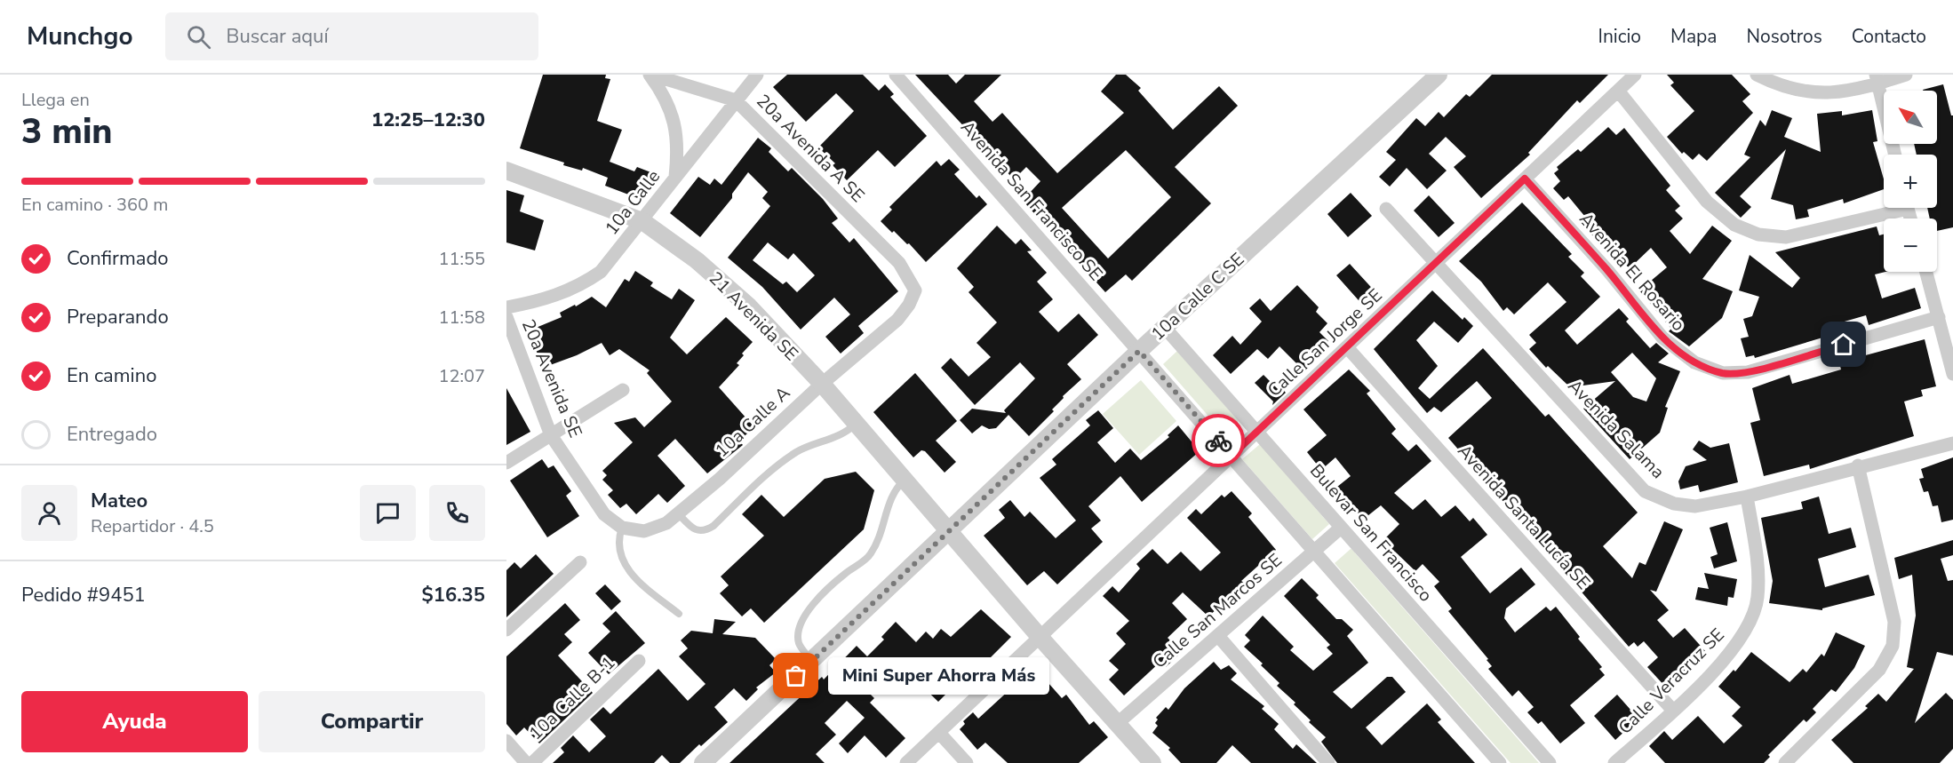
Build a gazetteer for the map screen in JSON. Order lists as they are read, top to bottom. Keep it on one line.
{"streets":{"street":["20a Avenida A SE","Avenida San Francisco SE","10a Calle","Avenida El Rosario","10a Calle C SE","21 Avenida SE","Calle San Jorge SE","20a Avenida SE","10a Calle A","Avenida Salama","Avenida Santa Lucía SE","Bulevar San Francisco","Calle San Marcos SE","Calle Veracruz SE","10a Calle B-1"]},"crossings":[["20a Avenida A SE","10a Calle"],["20a Avenida A SE","10a Calle A"],["Avenida San Francisco SE","10a Calle C SE"],["10a Calle","21 Avenida SE"],["Avenida El Rosario","Calle San Jorge SE"],["10a Calle C SE","21 Avenida SE"],["10a Calle C SE","Bulevar San Francisco"],["21 Avenida SE","Calle San Jorge SE"],["21 Avenida SE","10a Calle A"],["21 Avenida SE","Calle San Marcos SE"],["Calle San Jorge SE","Avenida Salama"],["Calle San Jorge SE","Avenida Santa Lucía SE"],["Calle San Jorge SE","Bulevar San Francisco"],["20a Avenida SE","10a Calle A"],["Avenida Salama","Calle Veracruz SE"],["Avenida Santa Lucía SE","Calle Veracruz SE"],["Bulevar San Francisco","Calle San Marcos SE"]],"places":["Mini Super Ahorra Más"],"north":"top left","page":{"header":"Munchgo","search":"Buscar aquí","nav":["Inicio","Mapa","Nosotros","Contacto"],"heading":["3 min","Llega en","12:25–12:30"],"panel":["Mateo","Repartidor · 4.5","Pedido #9451","$16.35"],"map_buttons":["+","−"],"bar":"En camino · 360 m","list":[["Confirmado","11:55"],["Preparando","11:58"],["En camino","12:07"],"Entregado"],"bubble":"Mini Super Ahorra Más","buttons":["Ayuda","Compartir"]}}
